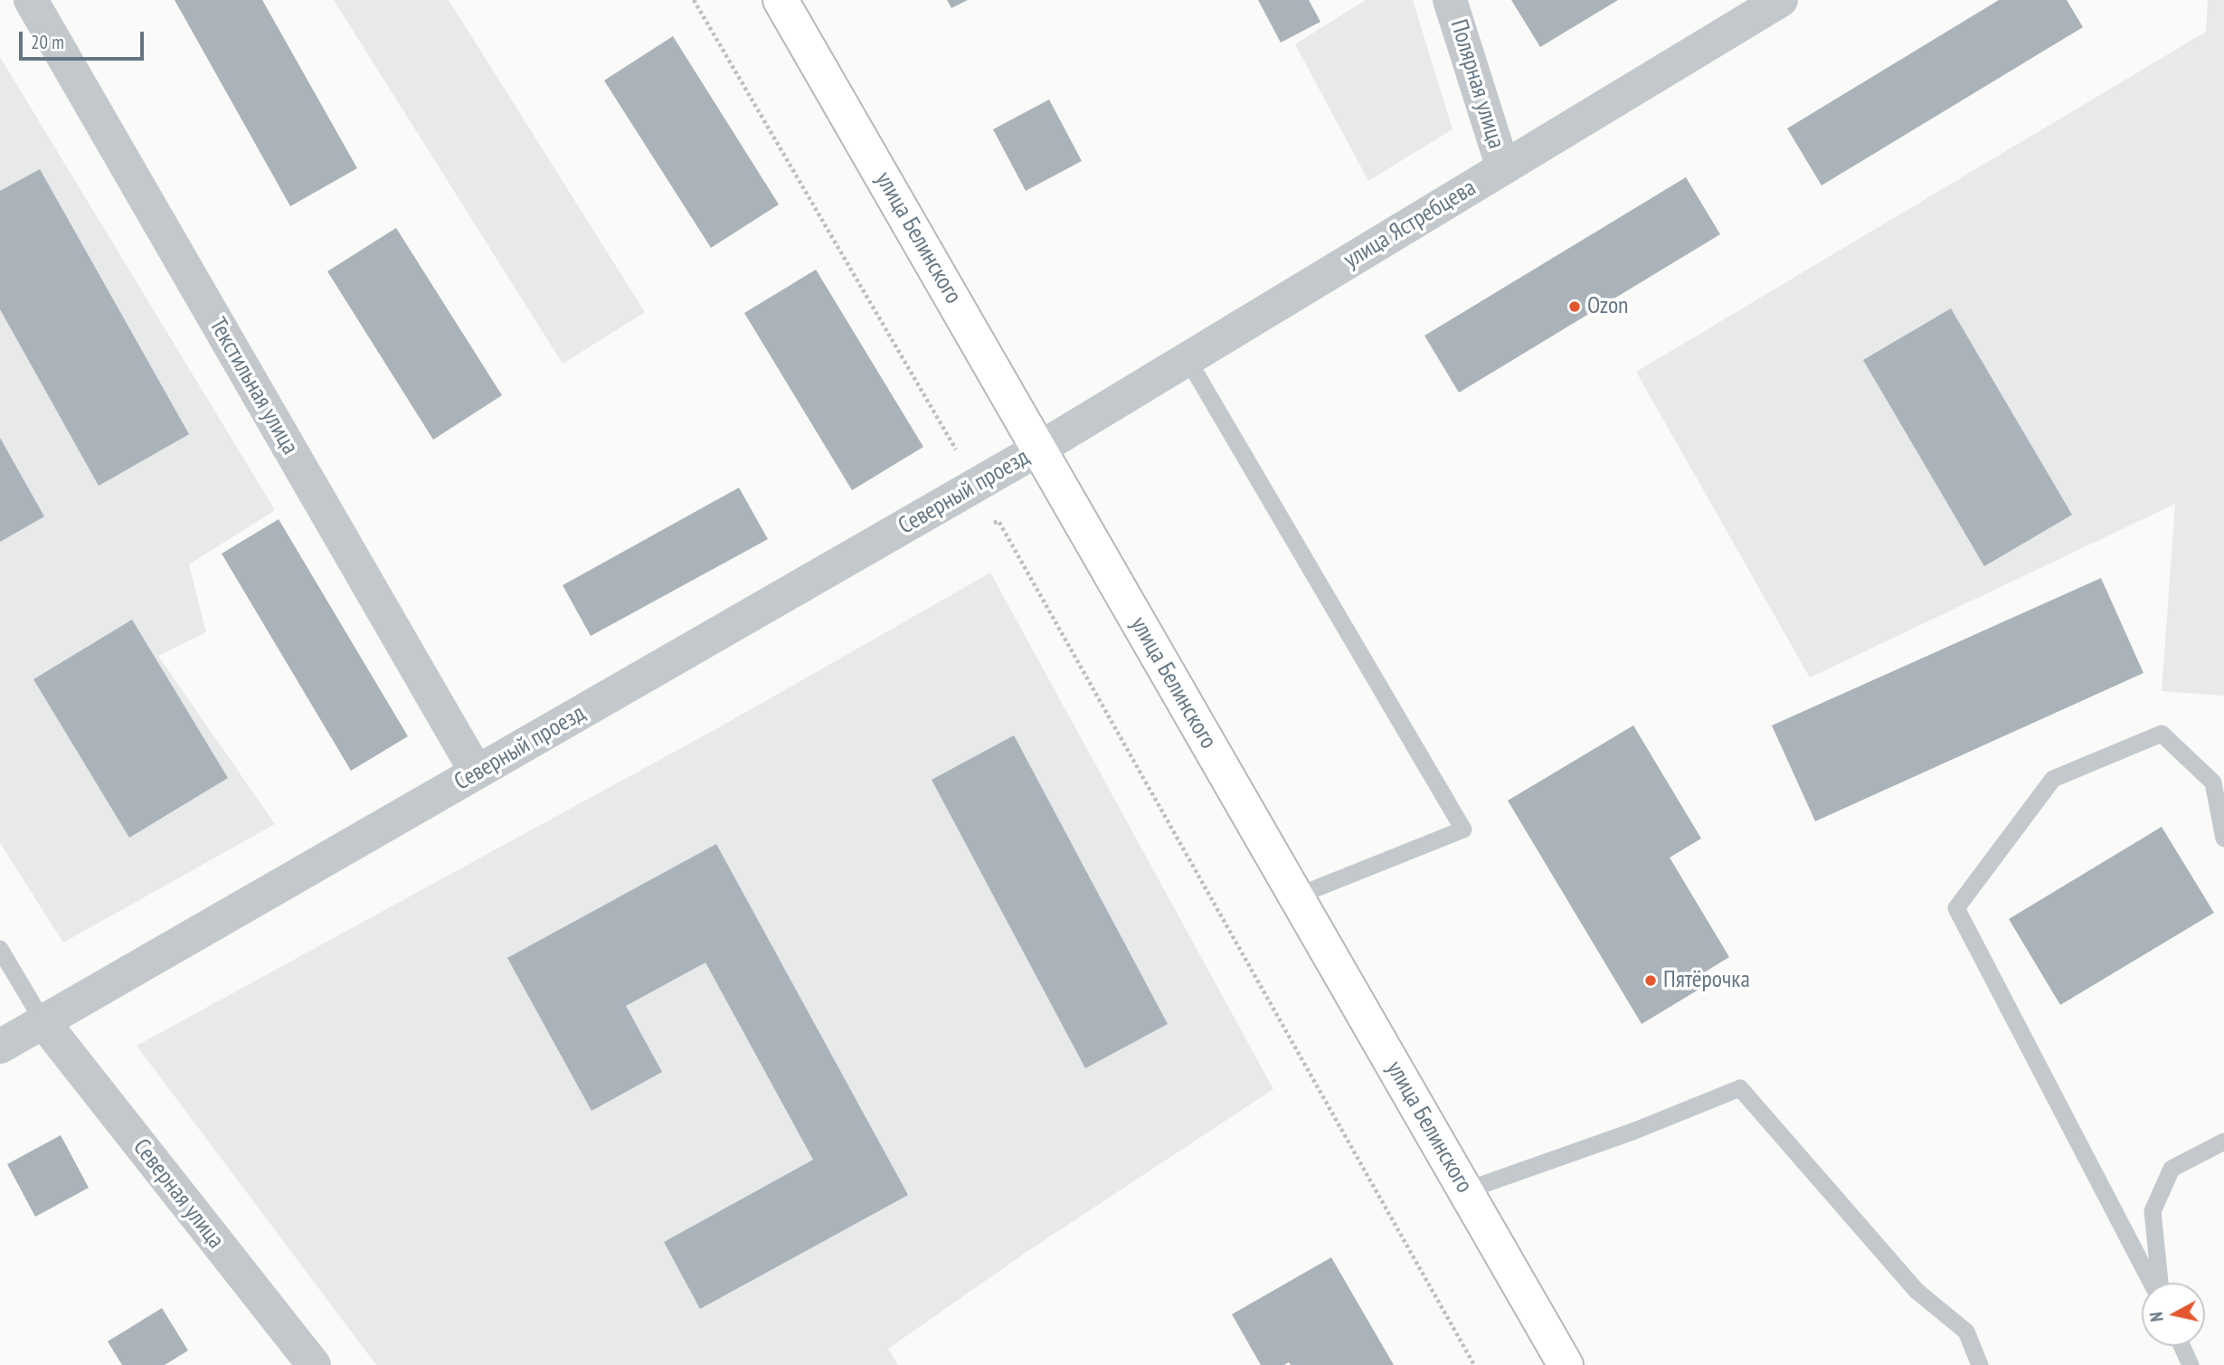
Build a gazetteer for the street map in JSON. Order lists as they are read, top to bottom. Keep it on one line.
{"streets":{"main road":["улица Белинского"],"street":["Полярная улица","улица Ястребцева","Текстильная улица","Северный проезд","Северная улица"]},"crossings":[["Полярная улица","улица Ястребцева"],["улица Ястребцева","улица Белинского"],["улица Ястребцева","Северный проезд"],["улица Белинского","Северный проезд"],["Текстильная улица","Северный проезд"],["Северный проезд","Северная улица"]],"places":["Ozon","Пятёрочка"],"scale_bar":"20 m","north":"left"}
